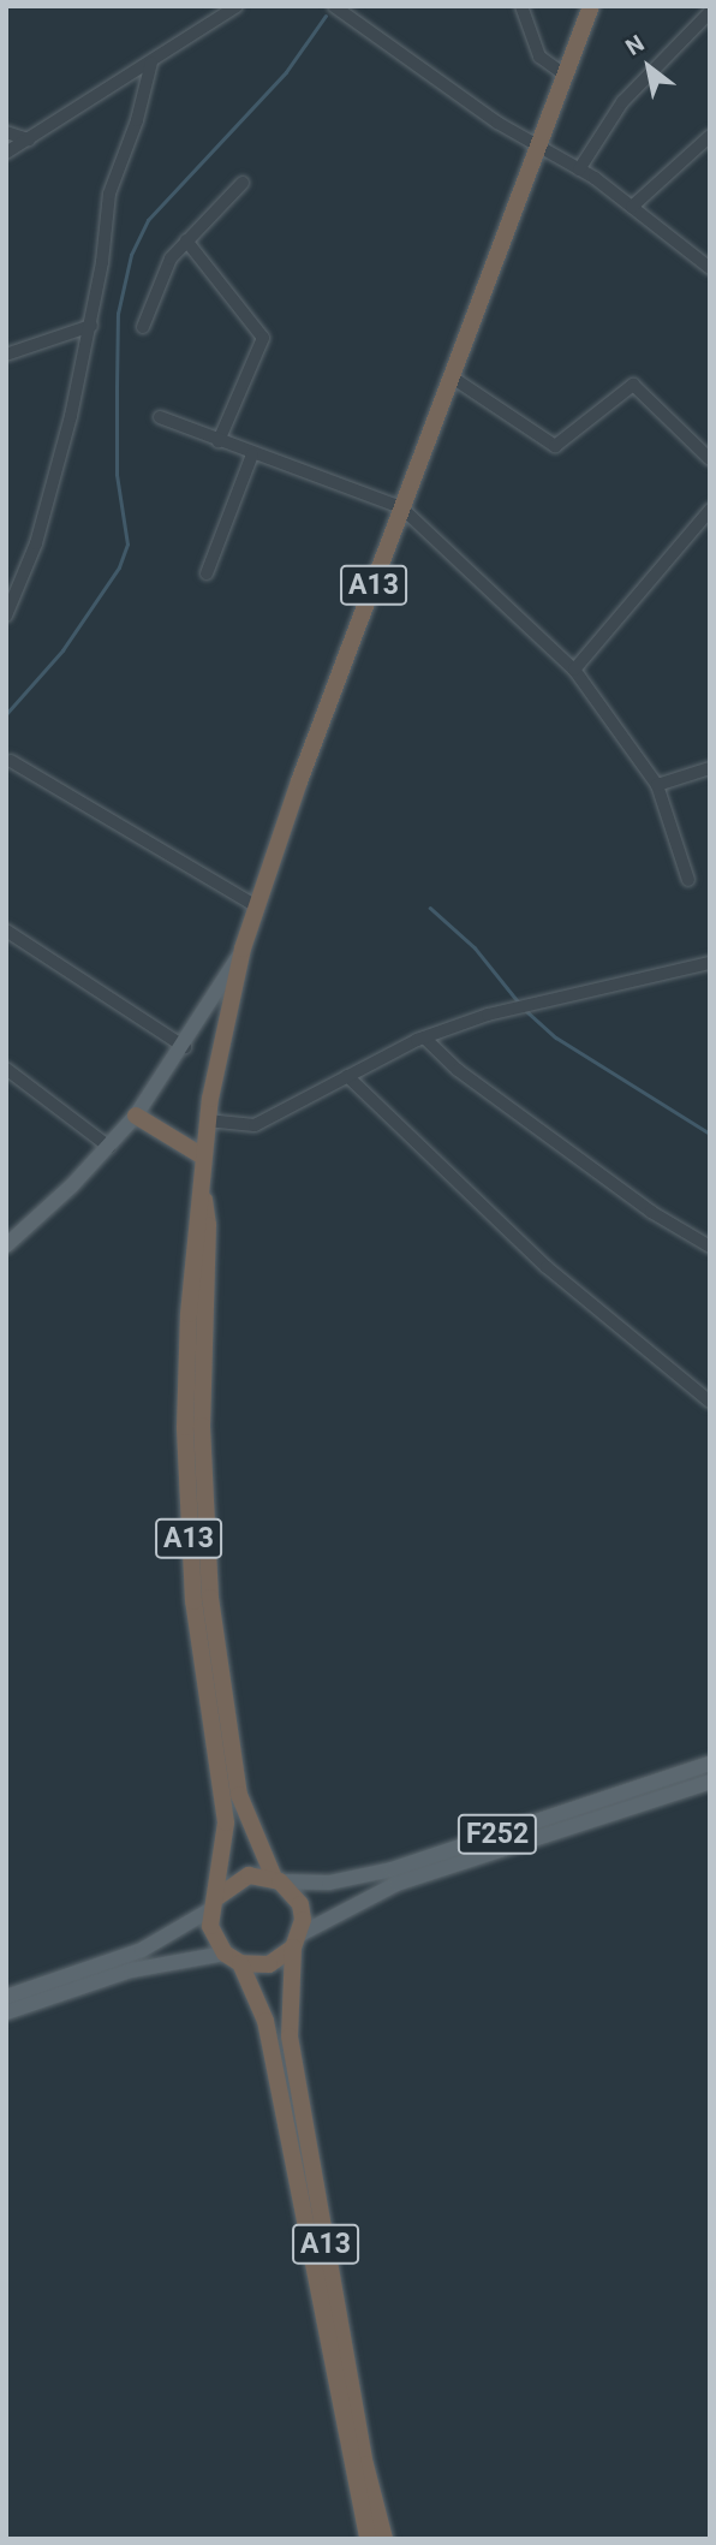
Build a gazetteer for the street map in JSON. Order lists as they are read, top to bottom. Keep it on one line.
{"streets":{"highway":["A13"],"main road":["F252"]},"crossings":[["A13","F252"]],"north":"top left"}
